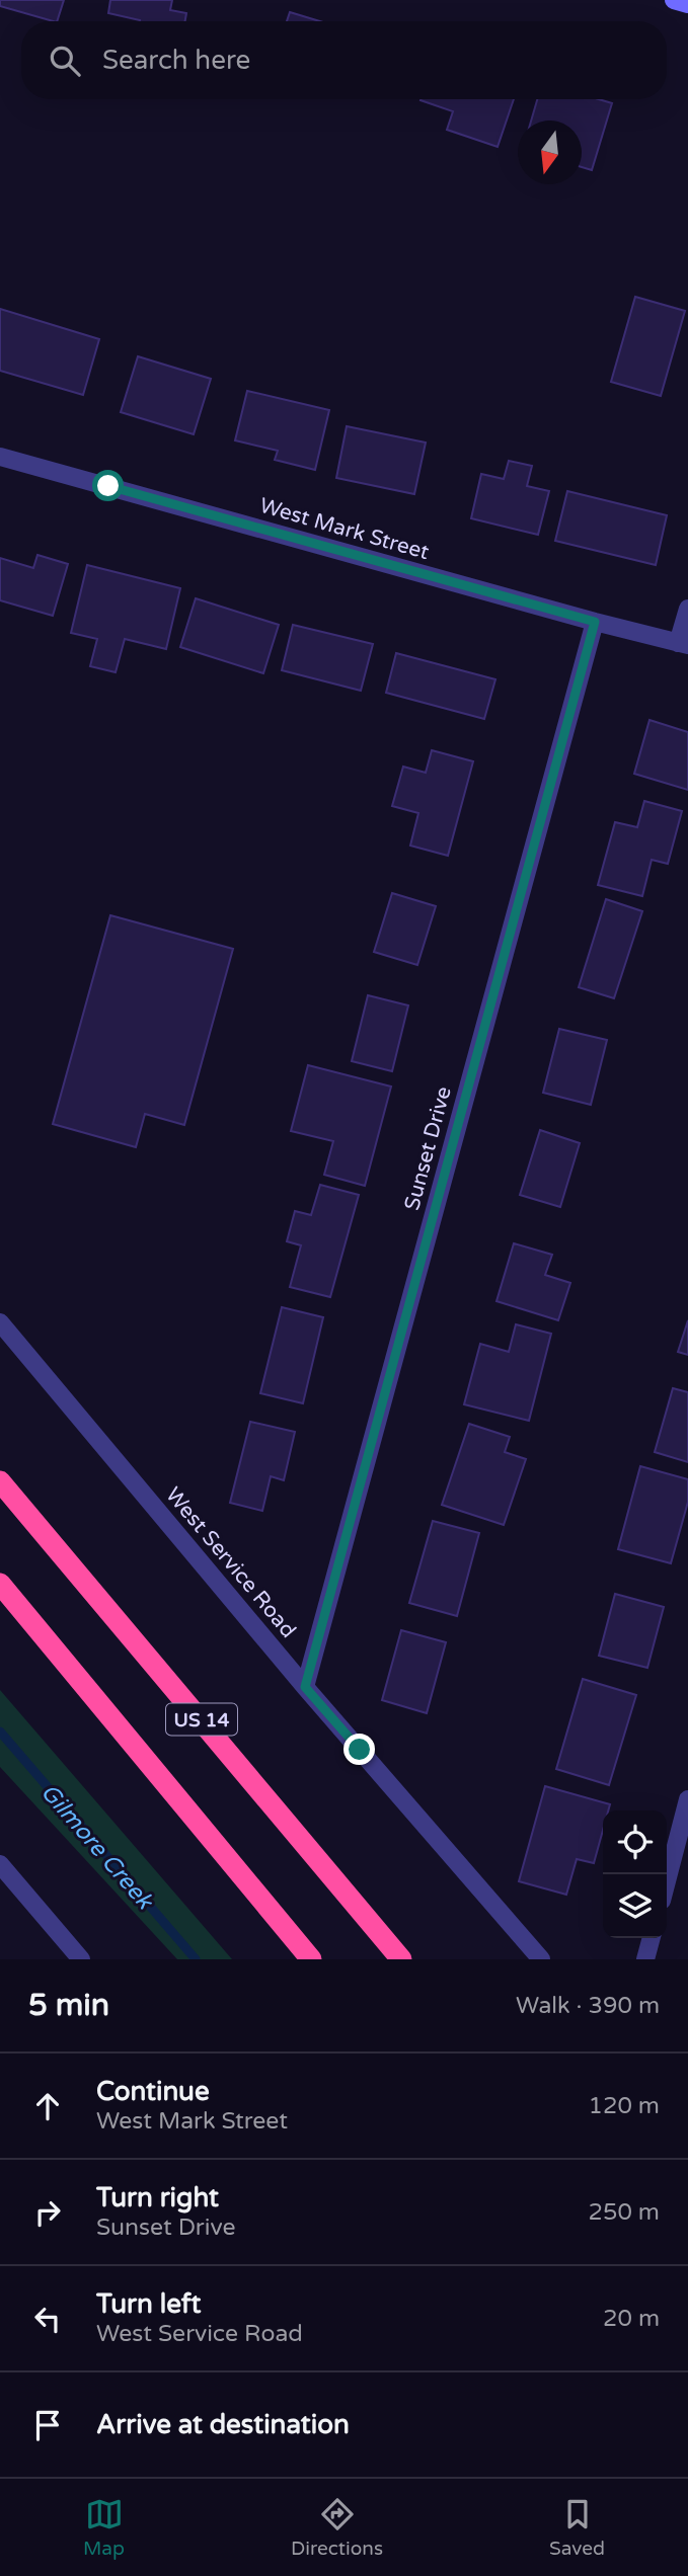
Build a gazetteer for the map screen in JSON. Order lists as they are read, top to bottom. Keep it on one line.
{"streets":{"highway":["US 14"],"street":["West Mark Street","Sunset Drive","West Service Road"]},"crossings":[["West Mark Street","Sunset Drive"],["Sunset Drive","West Service Road"]],"water":["Gilmore Creek"],"north":"bottom","page":{"search":"Search here","heading":["5 min","Walk · 390 m"],"list":[["Continue","West Mark Street","120 m"],["Turn right","Sunset Drive","250 m"],["Turn left","West Service Road","20 m"],"Arrive at destination"],"nav":["Map","Directions","Saved"]}}
